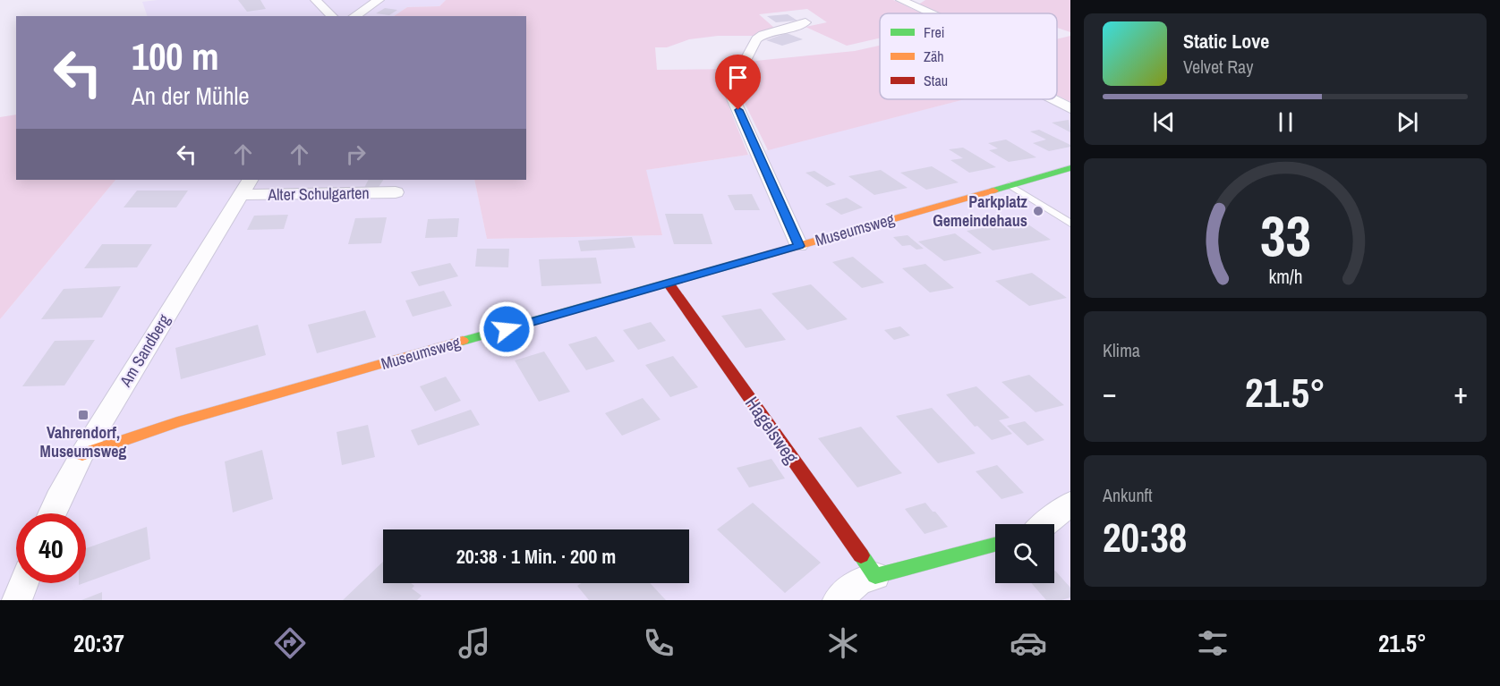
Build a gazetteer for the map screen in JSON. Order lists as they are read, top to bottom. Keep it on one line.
{"streets":{"street":["Alter Schulgarten","Museumsweg","Am Sandberg","Hagelsweg"]},"crossings":[["Alter Schulgarten","Am Sandberg"],["Museumsweg","Am Sandberg"],["Museumsweg","Hagelsweg"]],"places":{"other":["Parkplatz Gemeindehaus"],"transit":["Vahrendorf, Museumsweg"]},"legend":["Frei","Zäh","Stau"],"page":{"turn":["100 m","An der Mühle"],"song":["Static Love","Velvet Ray"],"tile":["Klima",["Ankunft","20:38"]],"heat":["−","21.5°","+"],"limit":"40","trip":"20:38 · 1 Min. · 200 m","tabs":["20:37","21.5°"],"gauge":["33","km/h"]}}
